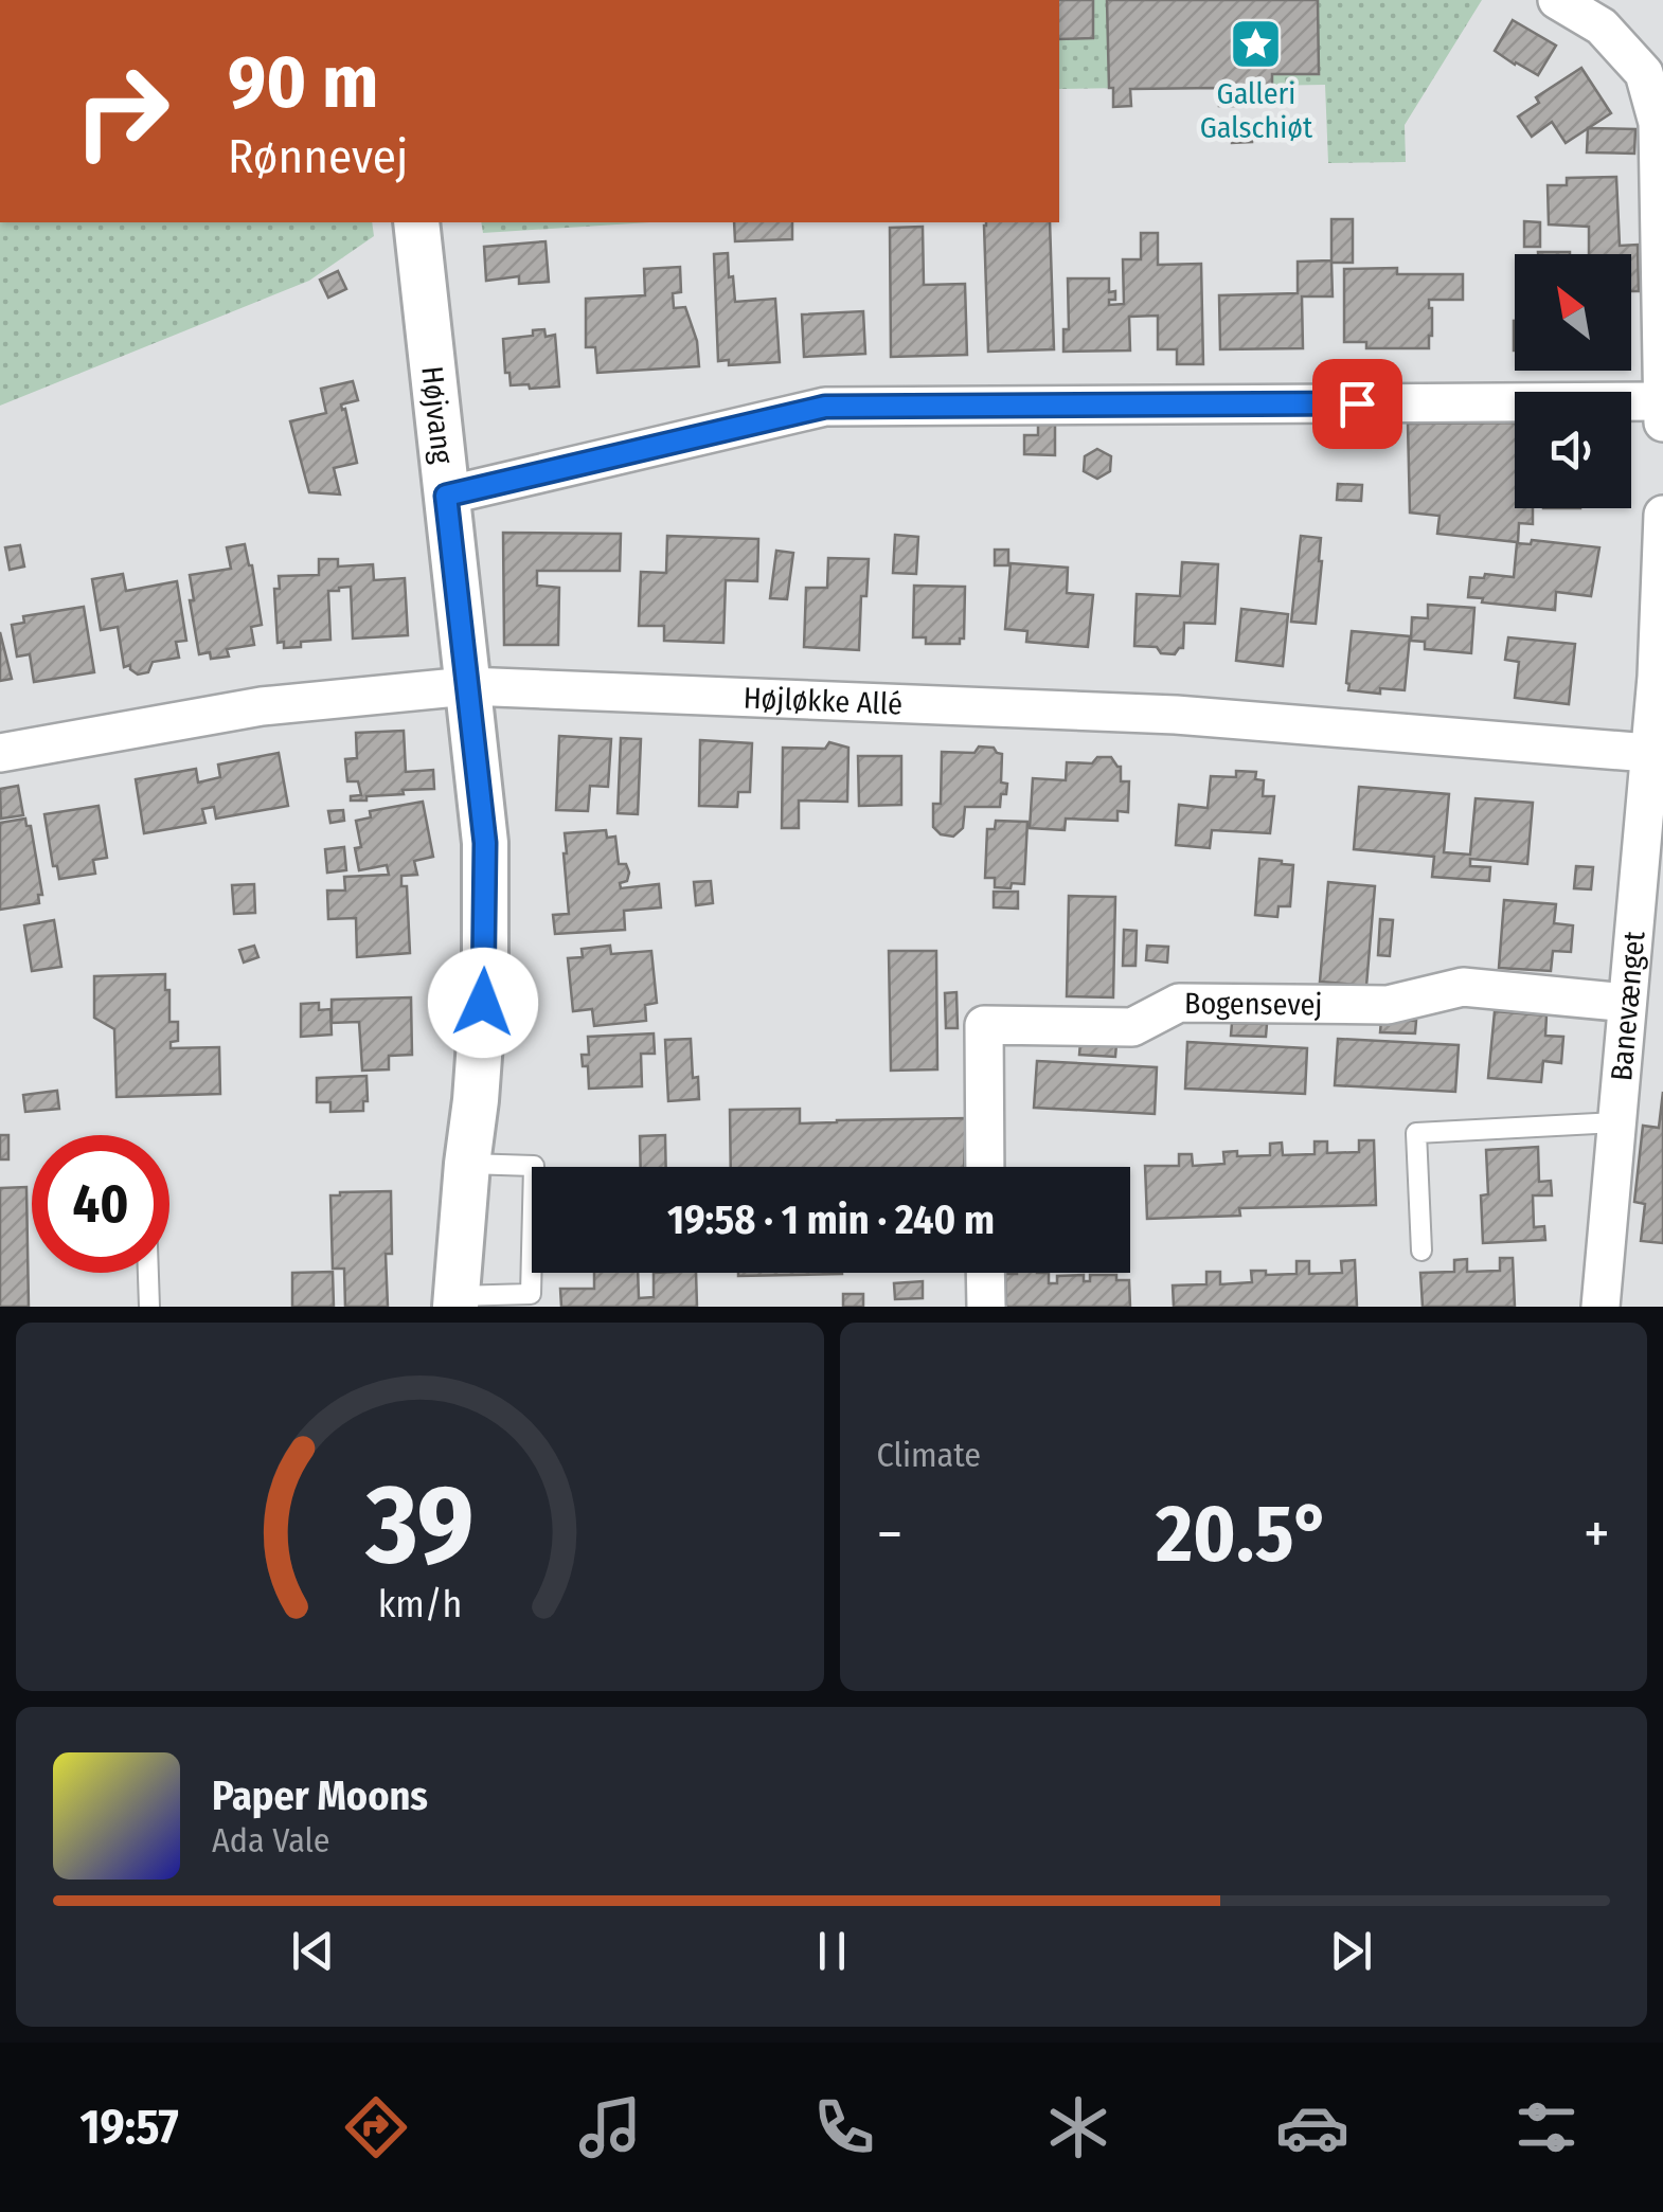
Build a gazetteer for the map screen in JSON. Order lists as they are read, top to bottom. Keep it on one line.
{"streets":{"street":["Højvang","Højløkke Allé","Bogensevej","Banevænget"]},"crossings":[["Højvang","Højløkke Allé"],["Højløkke Allé","Banevænget"],["Bogensevej","Banevænget"]],"places":{"place":["Galleri Galschiøt"]},"north":"top left","page":{"turn":["90 m","Rønnevej"],"limit":"40","trip":"19:58 · 1 min · 240 m","tile":"Climate","heat":["−","20.5°","+"],"song":["Paper Moons","Ada Vale"],"tabs":"19:57","gauge":["39","km/h"]}}
